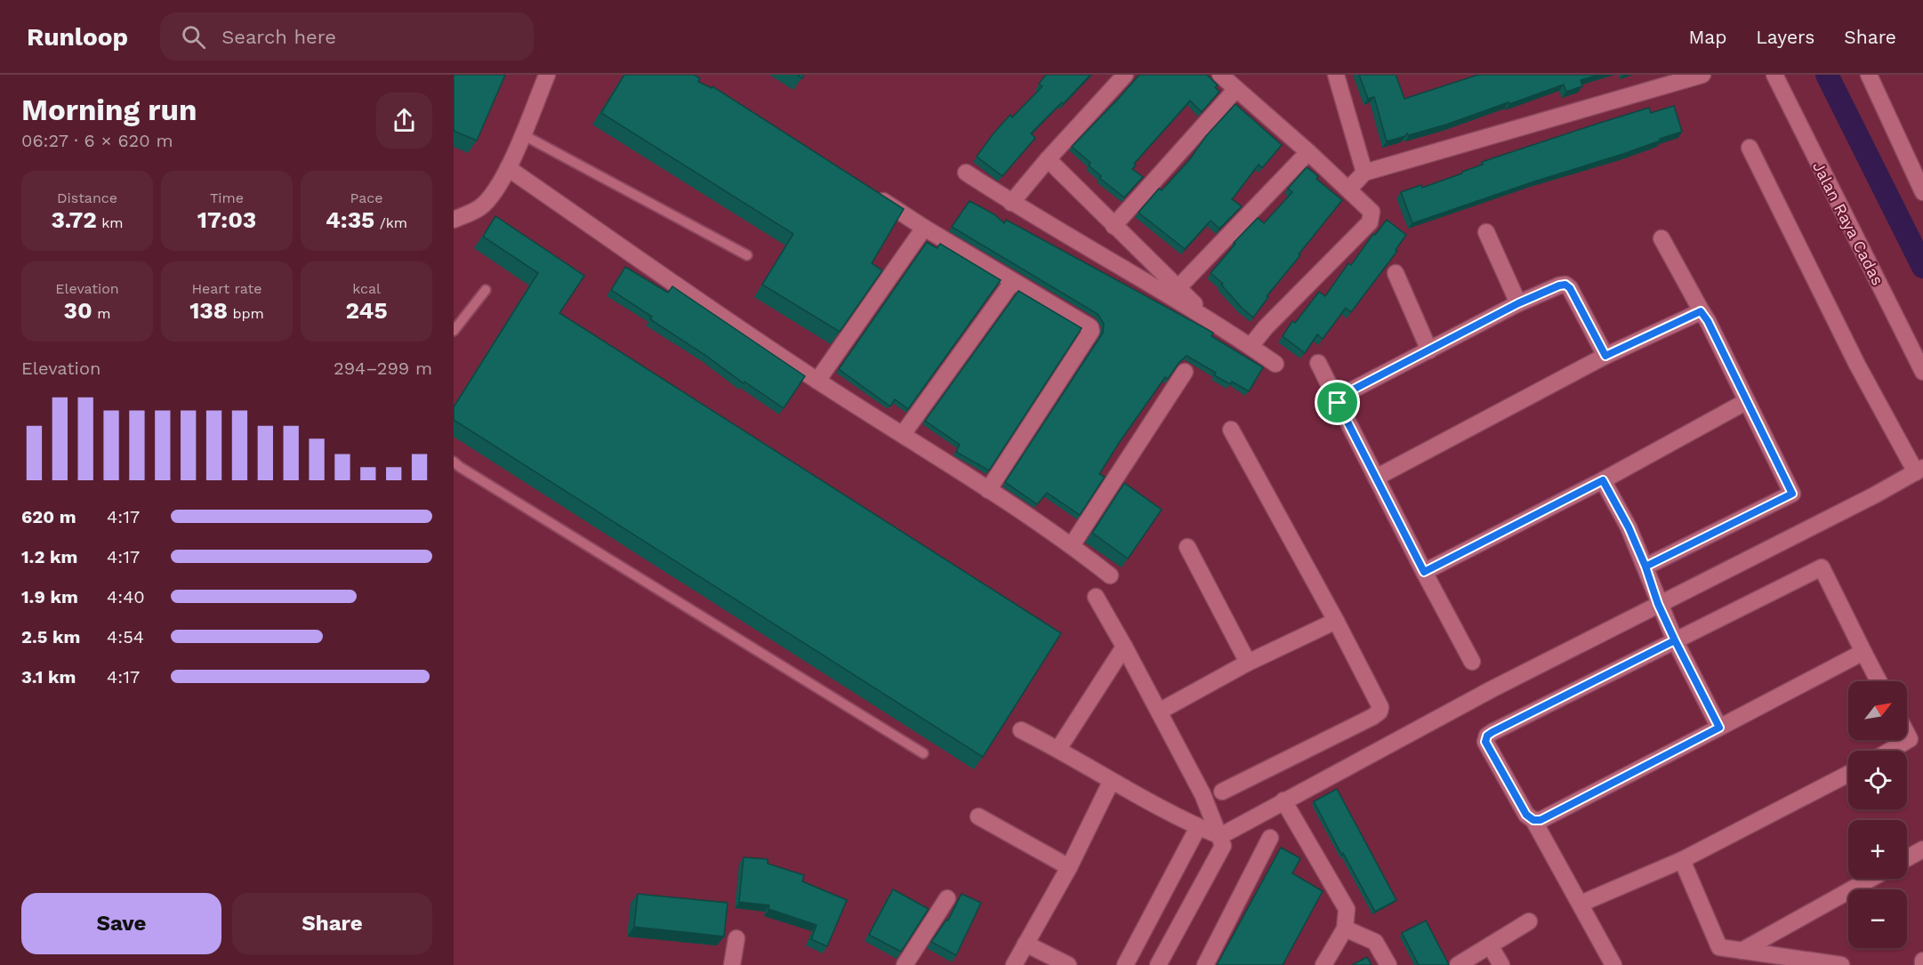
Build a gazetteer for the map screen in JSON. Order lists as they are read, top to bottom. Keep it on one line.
{"streets":{"street":["Jalan Raya Cadas"]},"north":"top right","page":{"header":"Runloop","search":"Search here","nav":["Map","Layers","Share"],"heading":["Morning run","06:27 · 6 × 620 m"],"stats":[["Distance","3.72 km"],["Time","17:03"],["Pace","4:35 /km"],["Elevation","30 m"],["Heart rate","138 bpm"],["kcal","245"]],"chart":["Elevation","294–299 m"],"list":[{"name":"620 m","note":"4:17"},{"name":"1.2 km","note":"4:17"},{"name":"1.9 km","note":"4:40"},{"name":"2.5 km","note":"4:54"},{"name":"3.1 km","note":"4:17"}],"map_buttons":["+","−"],"buttons":["Save","Share"]}}
